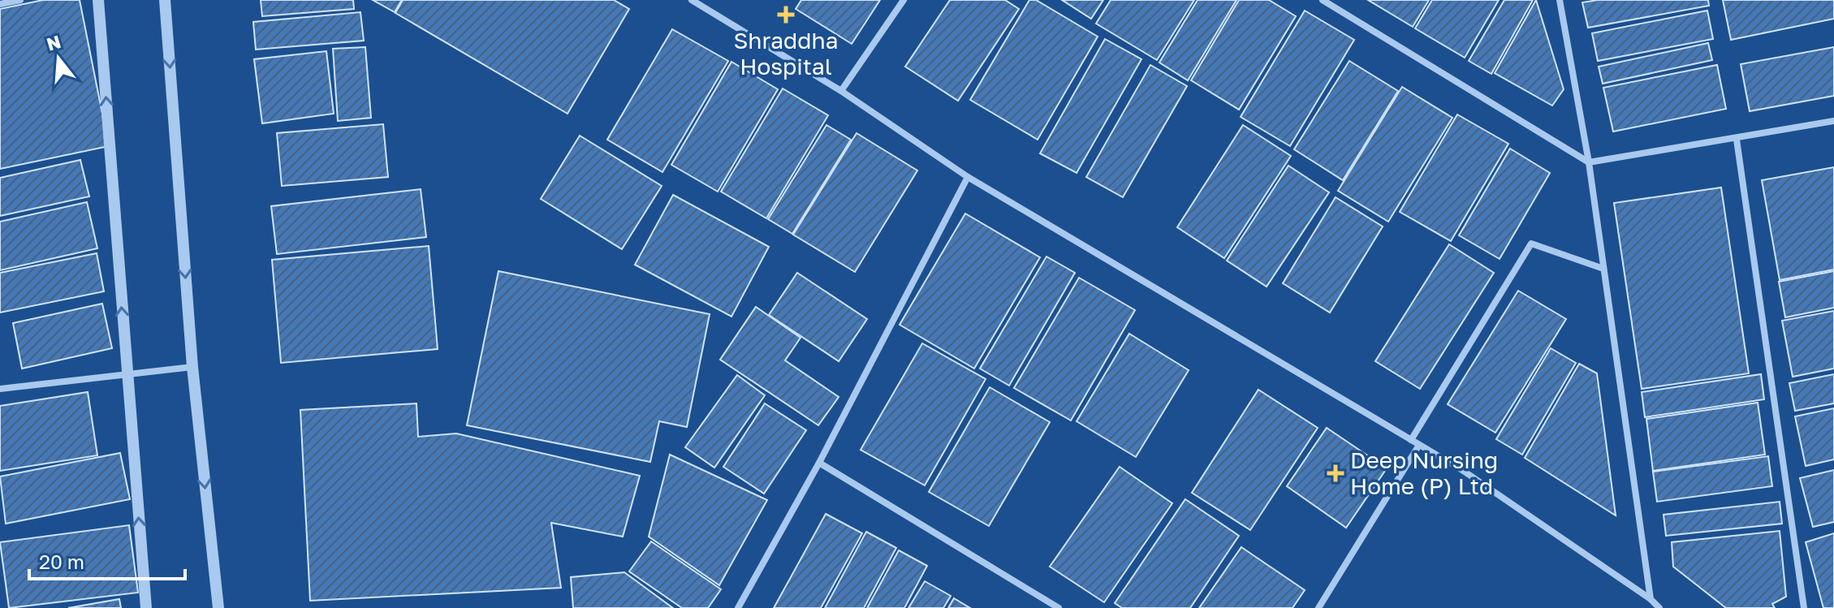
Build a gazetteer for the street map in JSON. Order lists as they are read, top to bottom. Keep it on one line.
{"places":{"health":["Shraddha Hospital","Deep Nursing Home (P) Ltd"]},"scale_bar":"20 m","north":"top"}
